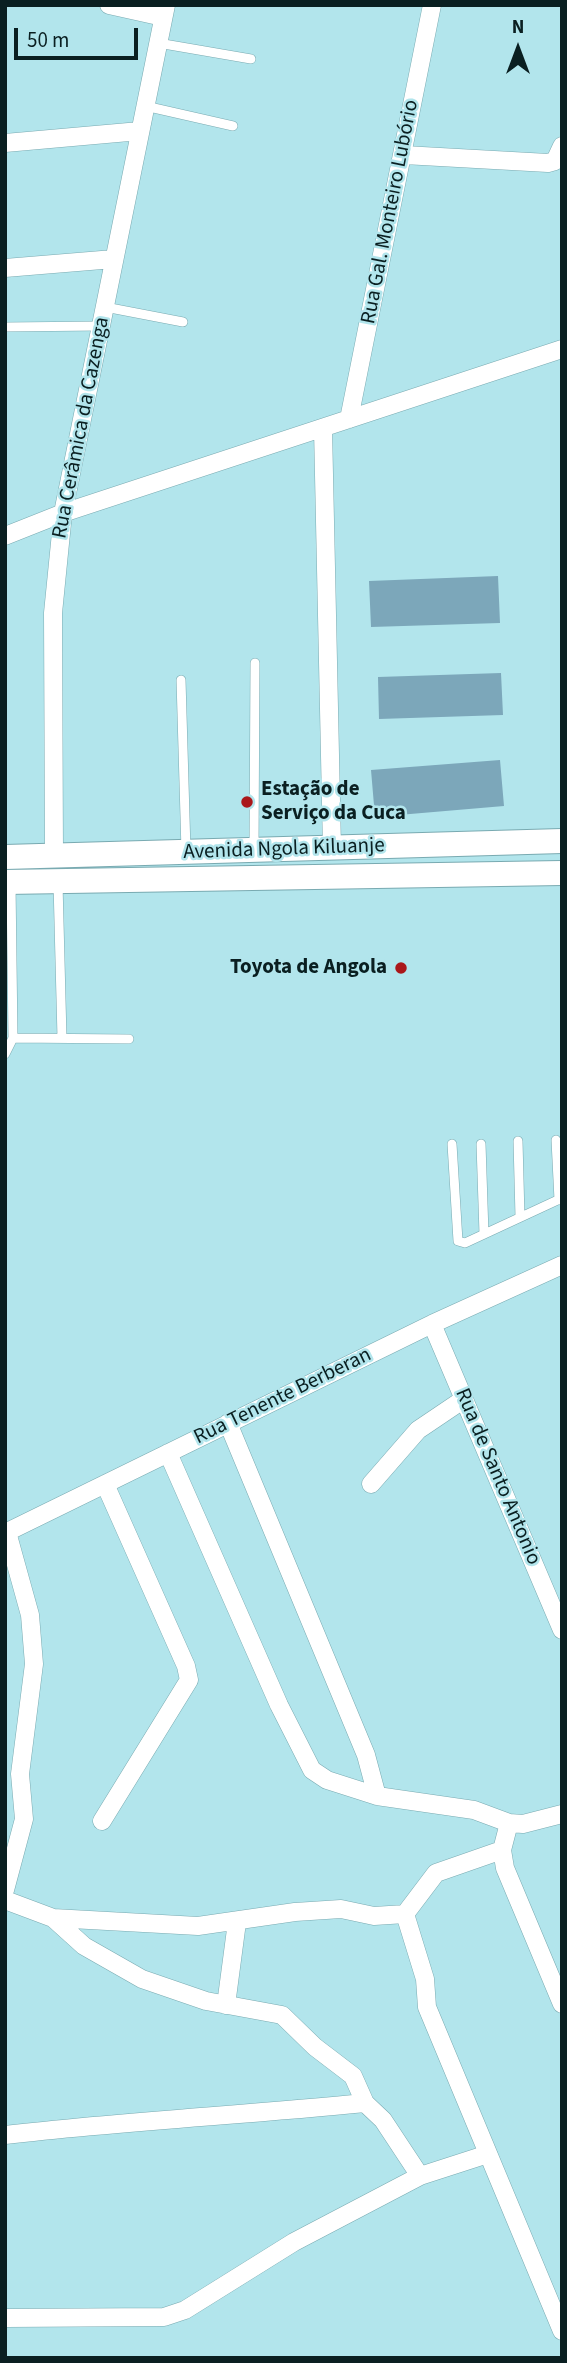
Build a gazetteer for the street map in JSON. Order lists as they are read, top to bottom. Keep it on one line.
{"streets":{"main road":["Avenida Ngola Kiluanje"],"street":["Rua Gal. Monteiro Lubório","Rua Cerâmica da Cazenga","Rua Tenente Berberan","Rua de Santo Antonio"]},"crossings":[["Rua Cerâmica da Cazenga","Avenida Ngola Kiluanje"],["Rua Tenente Berberan","Rua de Santo Antonio"]],"places":["Estação de Serviço da Cuca","Toyota de Angola"],"scale_bar":"50 m","north":"top"}
